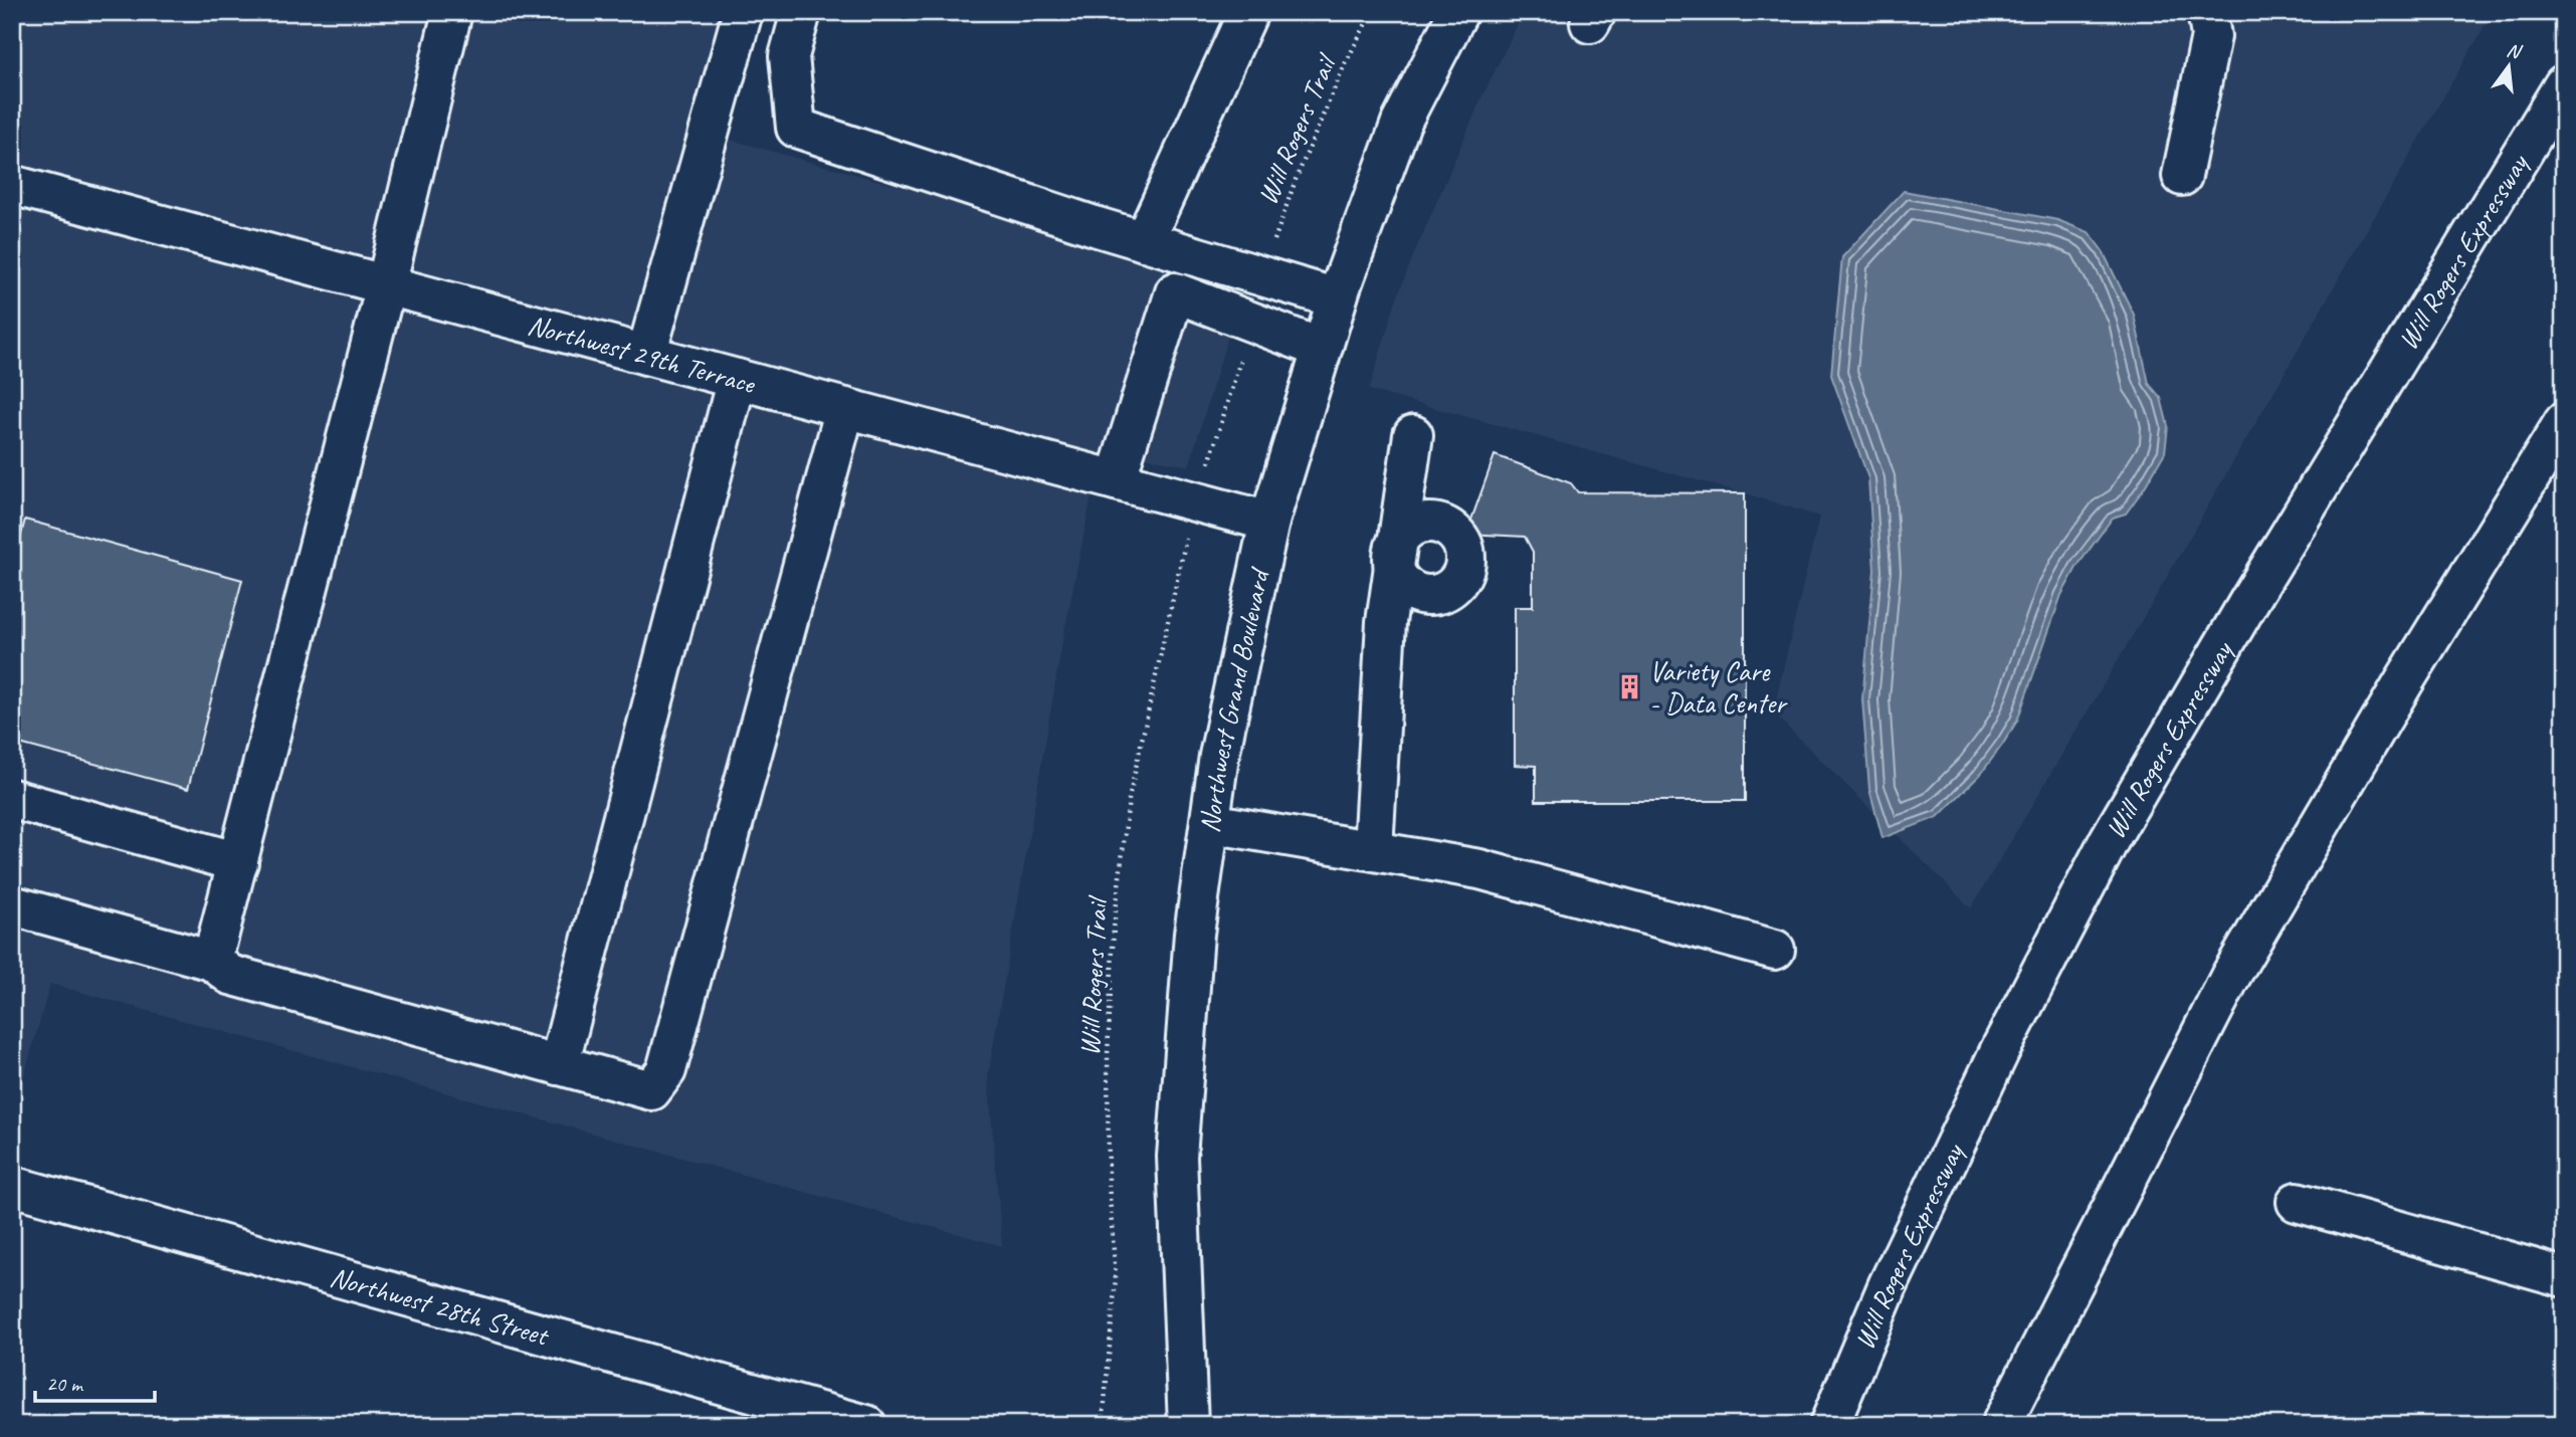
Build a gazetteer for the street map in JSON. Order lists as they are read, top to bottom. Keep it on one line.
{"streets":{"main road":["Will Rogers Expressway","Northwest 29th Terrace","Northwest Grand Boulevard","Northwest 28th Street"],"path":["Will Rogers Trail"]},"crossings":[["Northwest 29th Terrace","Northwest Grand Boulevard"]],"places":{"building":["Variety Care - Data Center"]},"scale_bar":"20 m","north":"top"}
